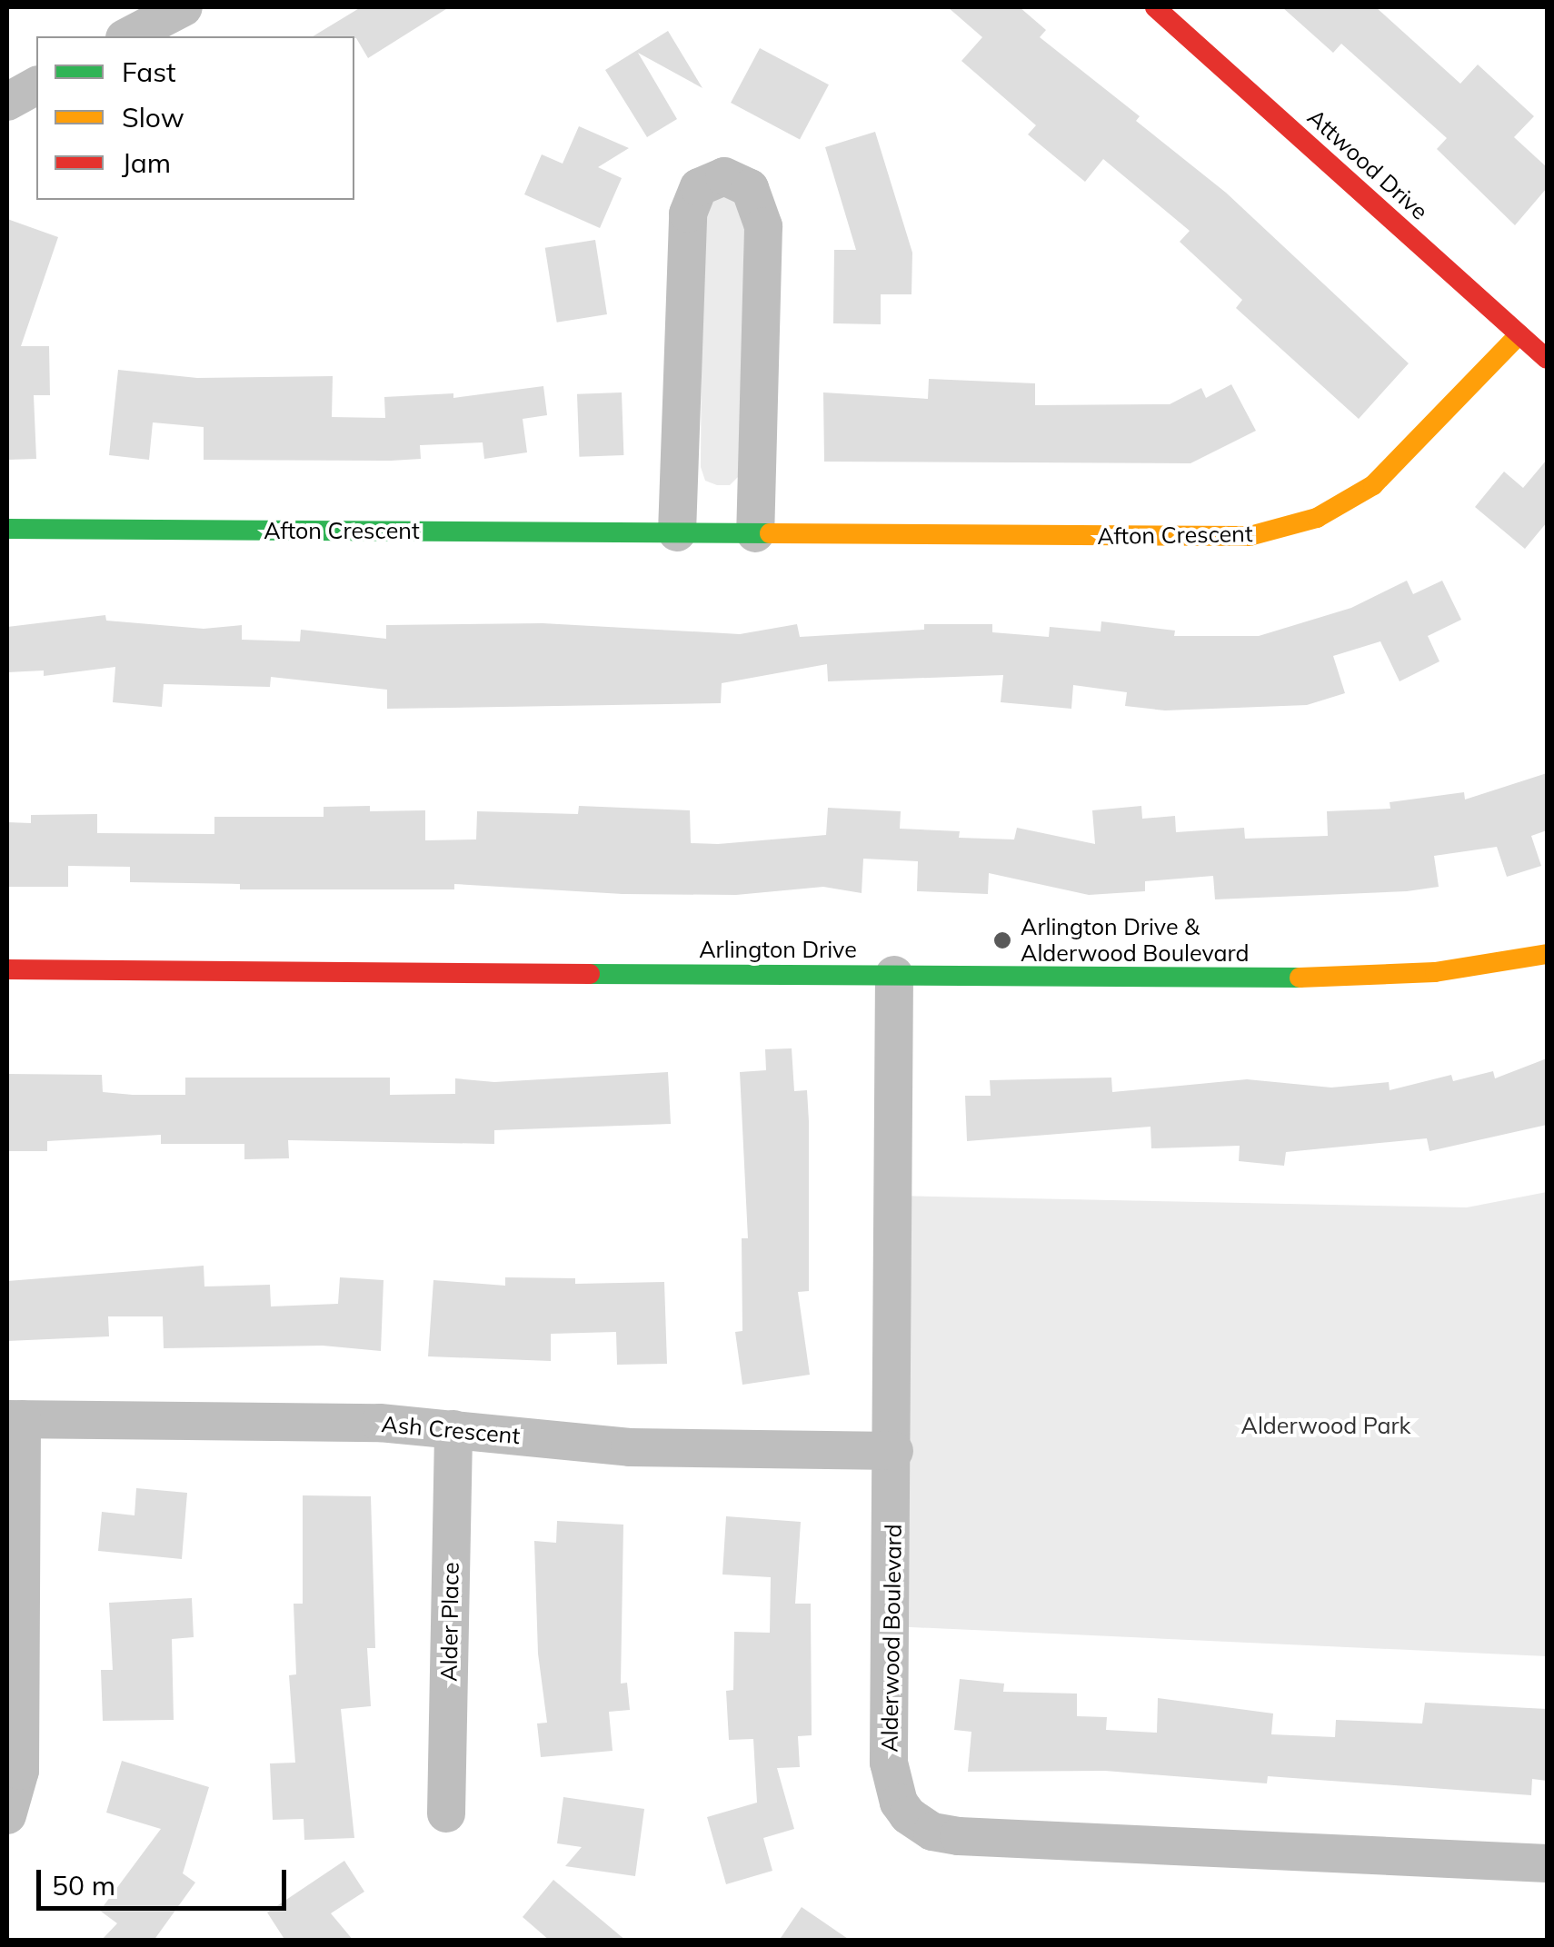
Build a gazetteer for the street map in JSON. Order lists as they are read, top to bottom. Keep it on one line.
{"streets":{"street":["Attwood Drive","Afton Crescent","Arlington Drive","Ash Crescent","Alder Place","Alderwood Boulevard"]},"crossings":[["Attwood Drive","Afton Crescent"],["Arlington Drive","Alderwood Boulevard"],["Ash Crescent","Alder Place"],["Ash Crescent","Alderwood Boulevard"]],"parks":["Alderwood Park"],"places":["Arlington Drive & Alderwood Boulevard"],"legend":["Fast","Slow","Jam"],"scale_bar":"50 m"}
